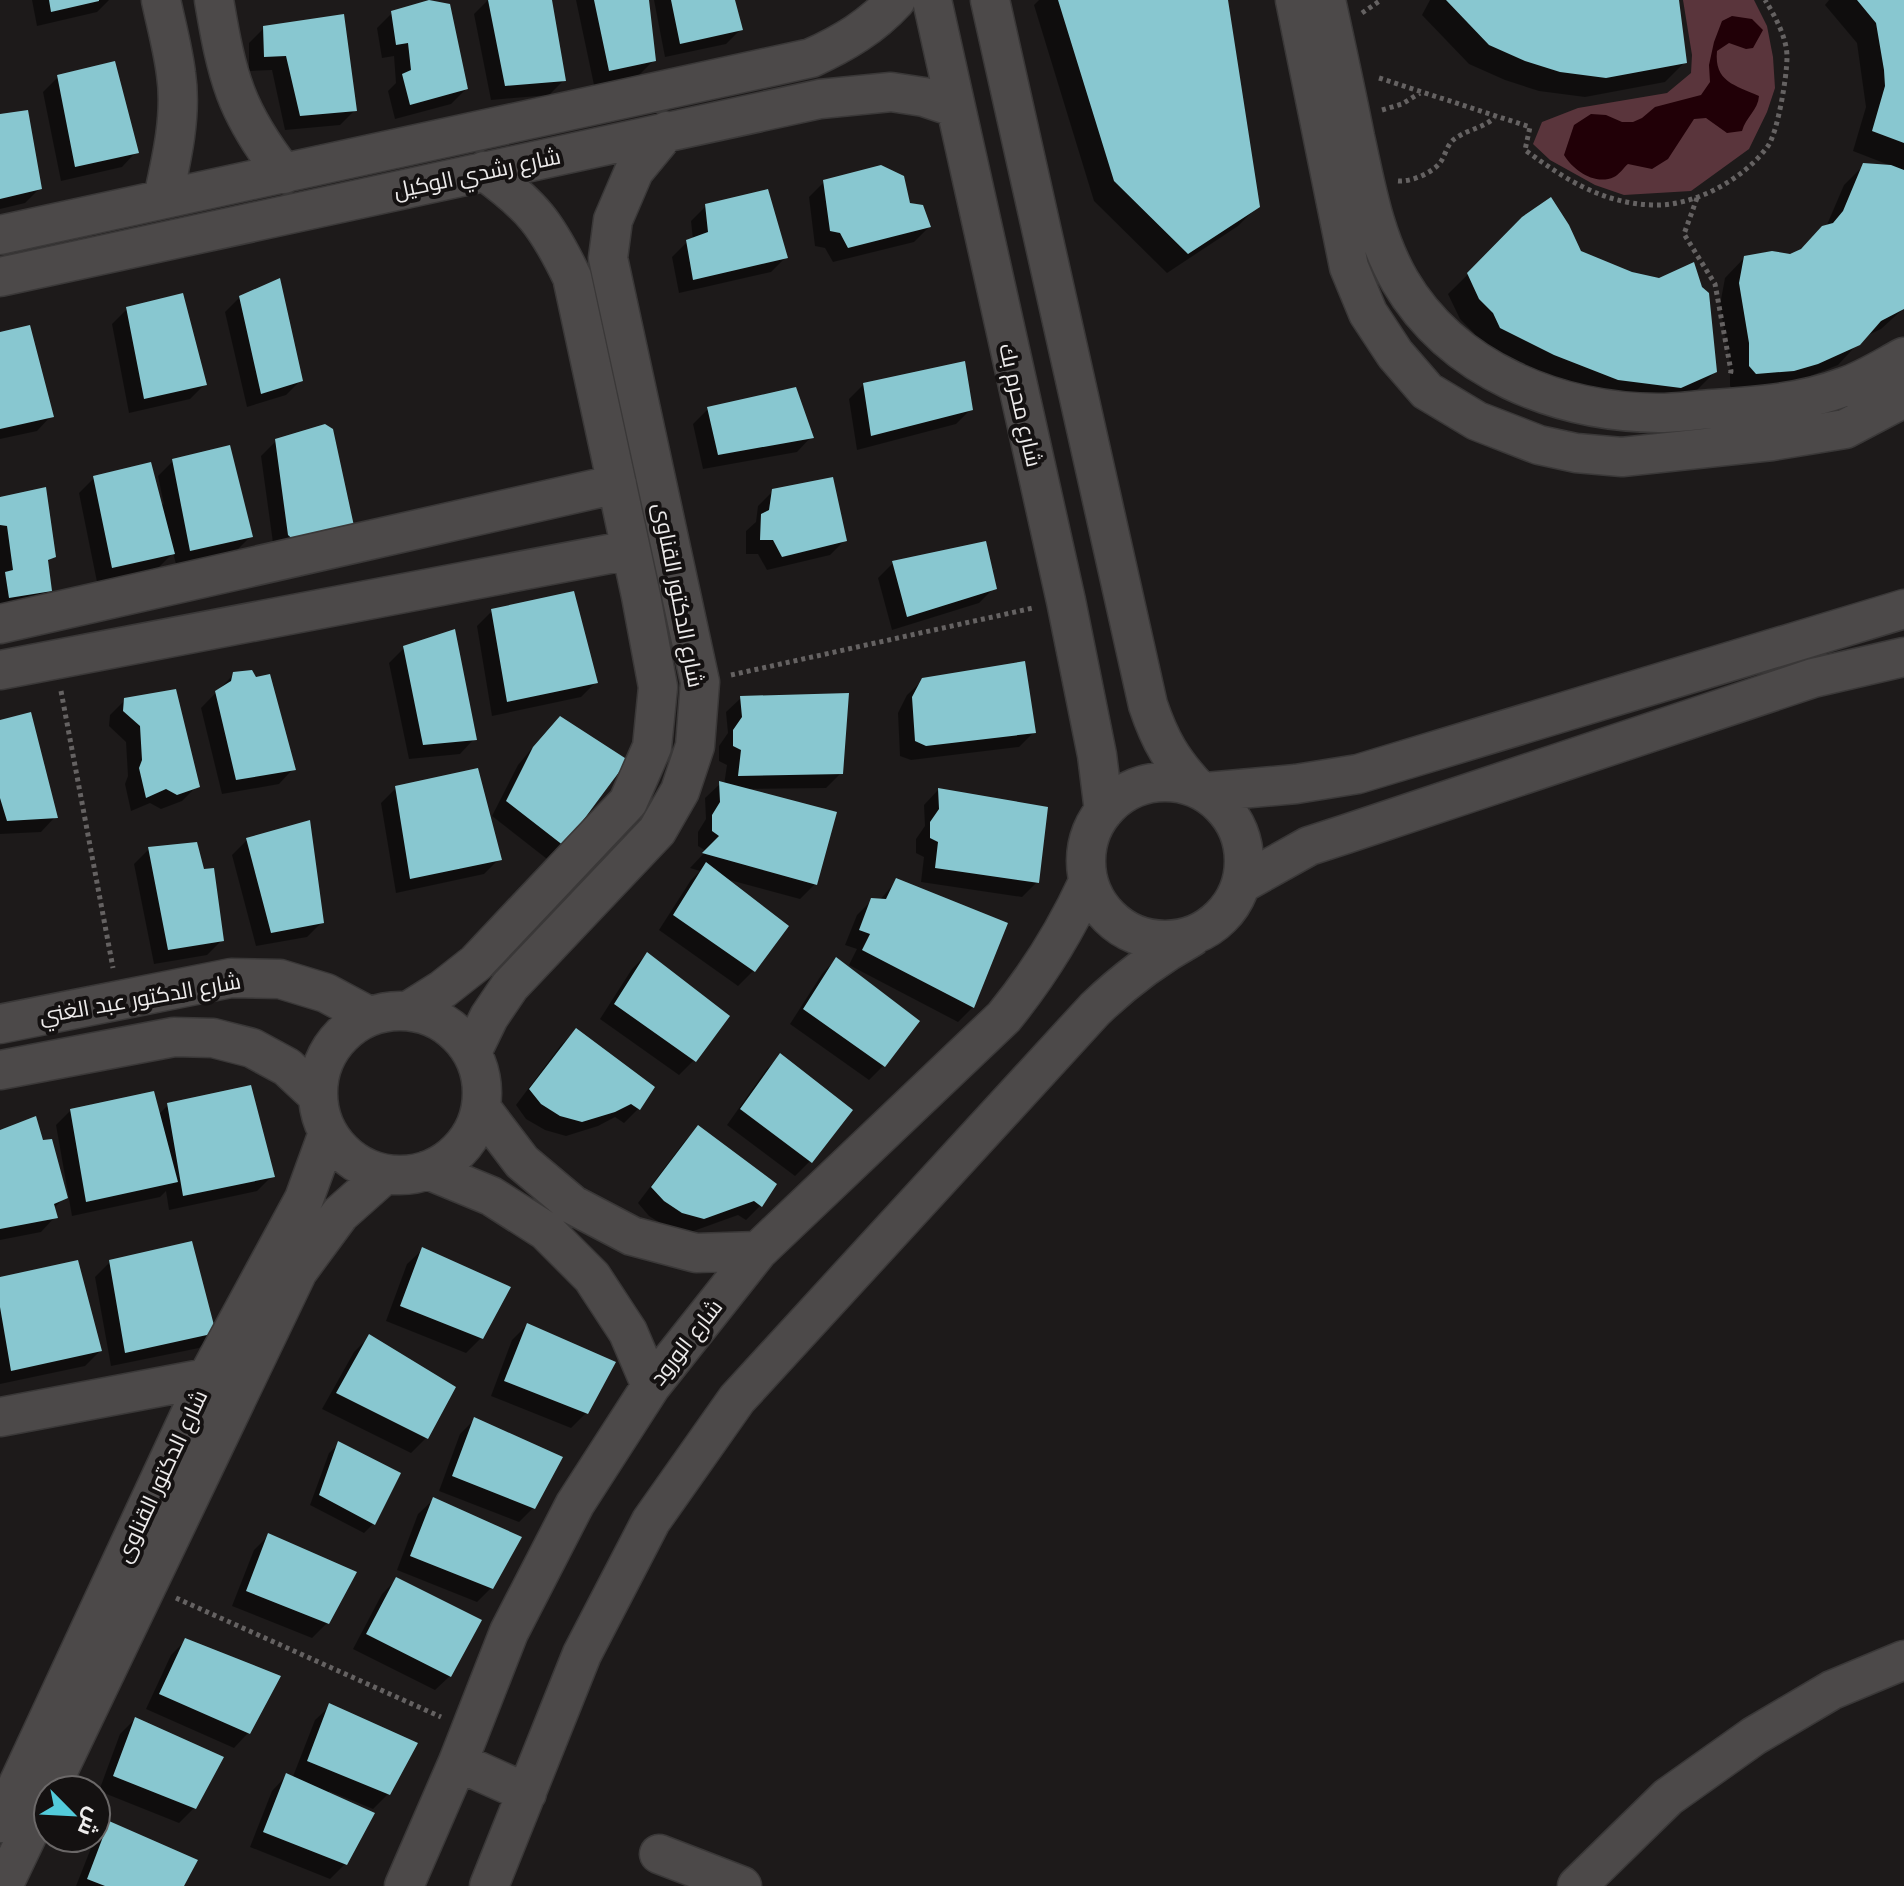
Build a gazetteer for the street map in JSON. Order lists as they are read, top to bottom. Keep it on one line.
{"streets":{"street":["شارع رشدي الوكيل","شارع محرم بك","شارع الدكتور القناوى","شارع الدكتور عبد الغني","شارع الورود"]},"crossings":[["شارع رشدي الوكيل","شارع محرم بك"],["شارع رشدي الوكيل","شارع الدكتور القناوى"],["شارع محرم بك","شارع الورود"],["شارع الدكتور القناوى","شارع الدكتور عبد الغني"]],"north":"bottom right"}
